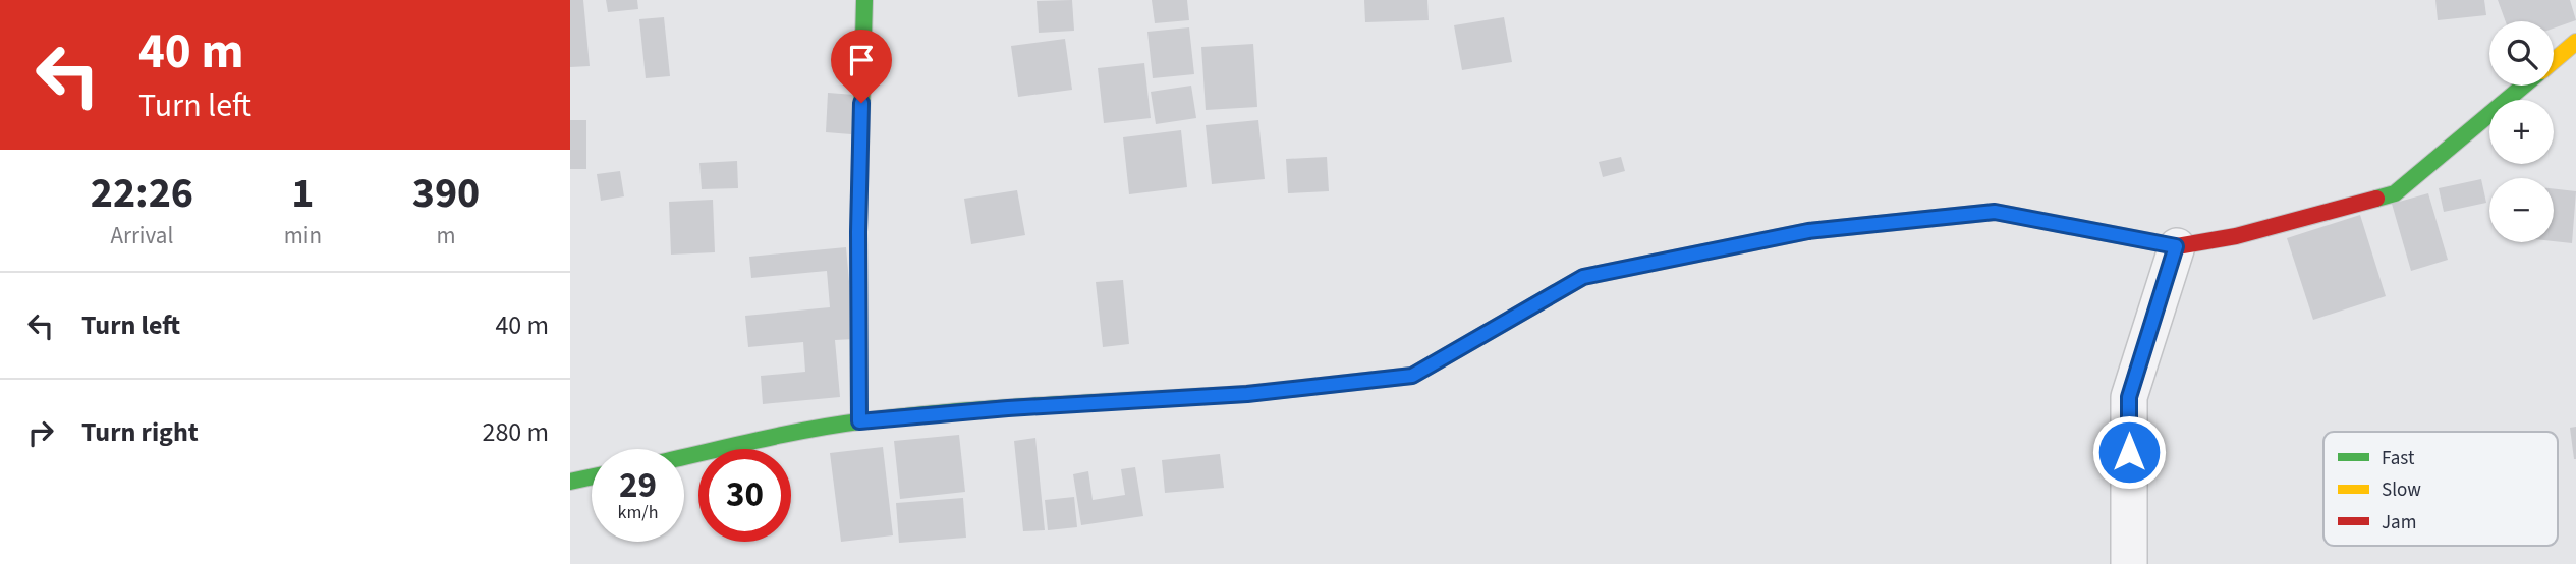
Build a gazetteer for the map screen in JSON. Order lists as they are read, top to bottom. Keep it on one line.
{"legend":["Fast","Slow","Jam"],"page":{"turn":["40 m","Turn left"],"map_buttons":["+","−"],"eta":["22:26","Arrival","1","min","390","m"],"list":[{"name":"Turn left","value":"40 m"},{"name":"Turn right","value":"280 m"}],"speed":"29 km/h","limit":"30"}}
